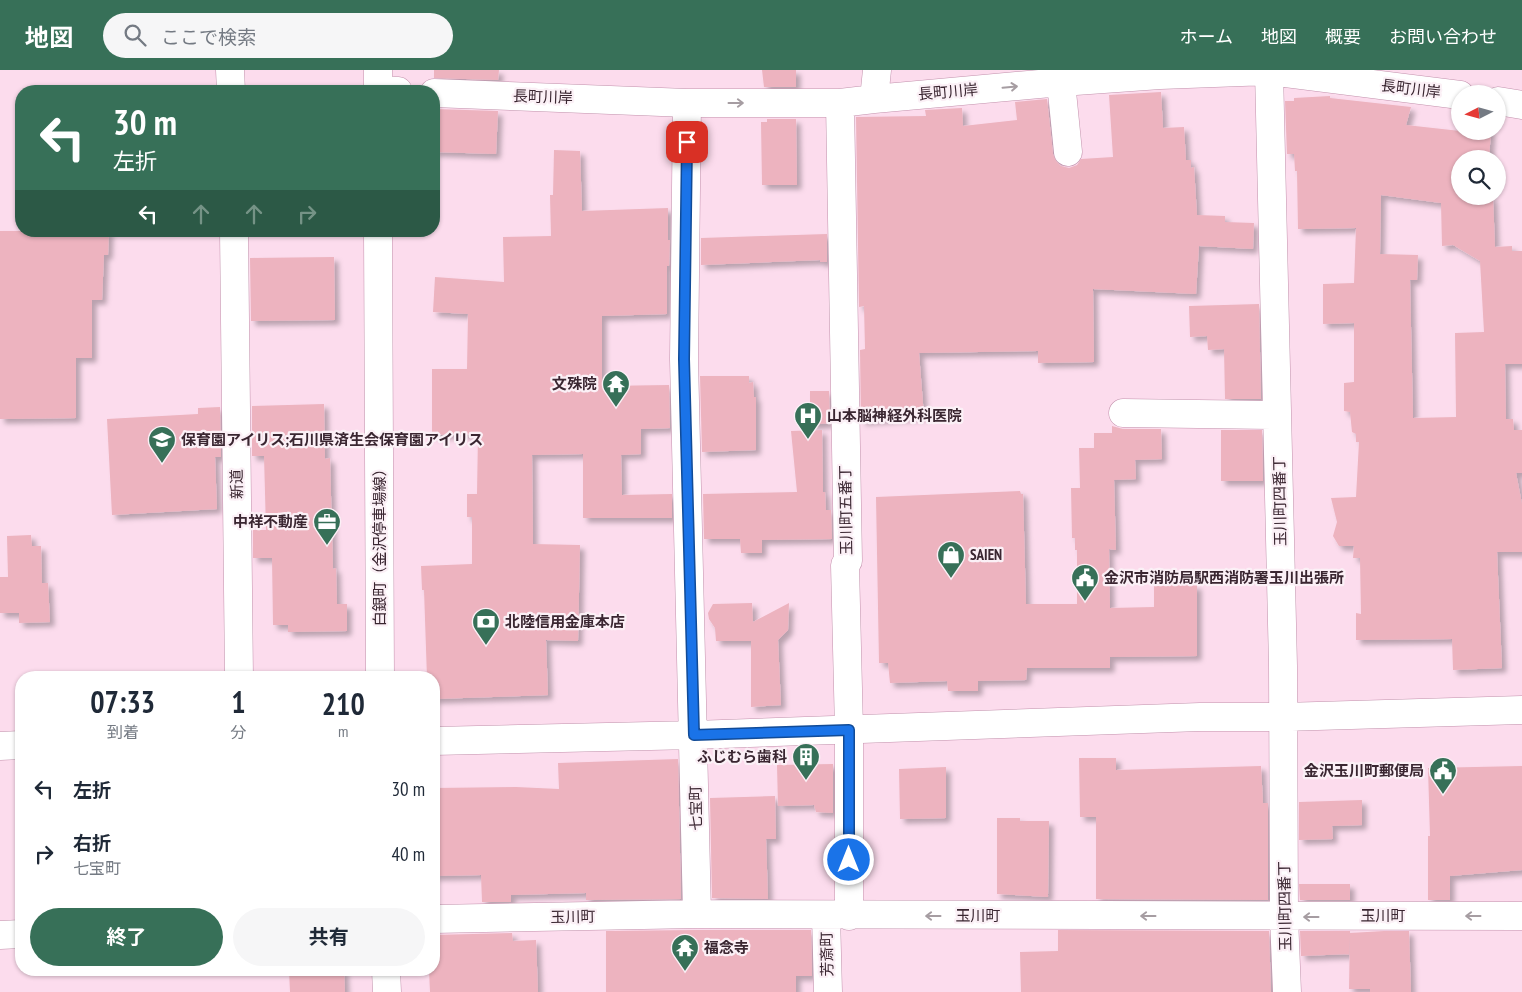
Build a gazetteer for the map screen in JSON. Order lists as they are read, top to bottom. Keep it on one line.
{"streets":{"street":["長町川岸","新道","玉川町四番丁","玉川町五番丁","白銀町（金沢停車場線）","七宝町","玉川町","芳斎町"]},"crossings":[["長町川岸","玉川町四番丁"],["長町川岸","玉川町五番丁"],["長町川岸","七宝町"],["玉川町四番丁","玉川町"],["玉川町五番丁","玉川町"],["玉川町五番丁","芳斎町"],["七宝町","玉川町"],["玉川町","芳斎町"]],"places":{"temple":["文殊院","福念寺"],"hospital":["山本脳神経外科医院"],"school or university":["保育園アイリス;石川県済生会保育園アイリス"],"office":["中祥不動産"],"shop":["SAIEN"],"public building":["金沢市消防局駅西消防署玉川出張所","金沢玉川町郵便局"],"bank":["北陸信用金庫本店"],"building":["ふじむら歯科"]},"north":"left","page":{"header":"地図","search":"ここで検索","nav":["ホーム","地図","概要","お問い合わせ"],"turn":["30 m","左折"],"eta":["07:33","到着","1","分","210","m"],"list":[{"name":"左折","value":"30 m"},{"name":"右折","note":"七宝町","value":"40 m"}],"buttons":["終了","共有"]}}
